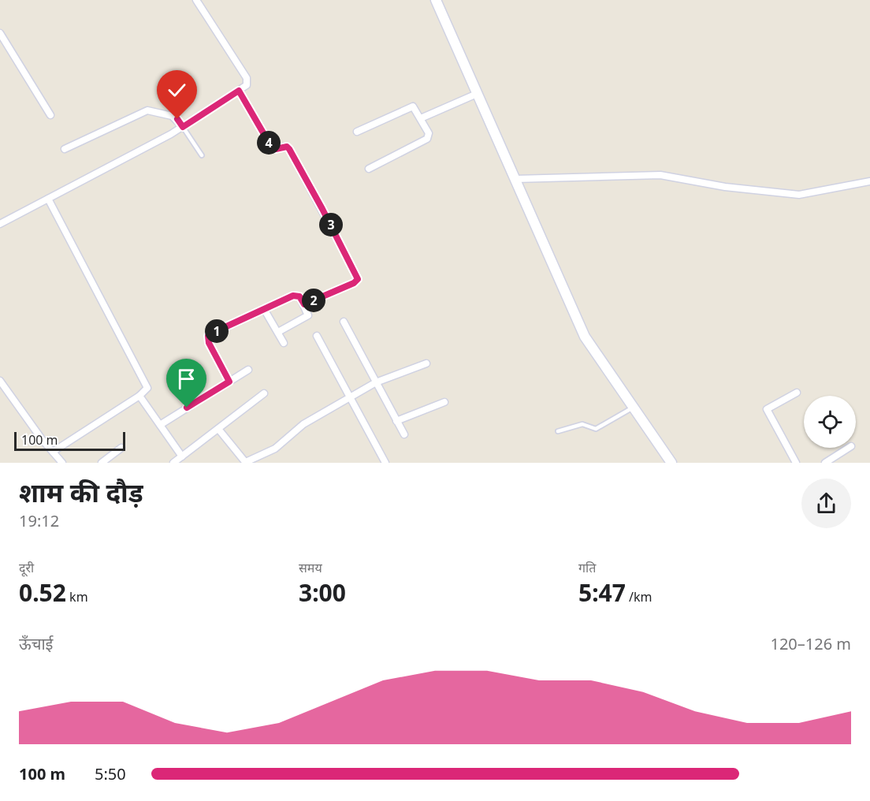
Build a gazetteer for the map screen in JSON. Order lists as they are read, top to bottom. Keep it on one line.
{"scale_bar":"100 m","page":{"pins":["4","3","2","1"],"scale":"100 m","heading":["शाम की दौड़","19:12"],"stats":[["दूरी","0.52 km"],["समय","3:00"],["गति","5:47 /km"]],"chart":["ऊँचाई","120–126 m"],"list":[{"name":"100 m","note":"5:50"}]}}
